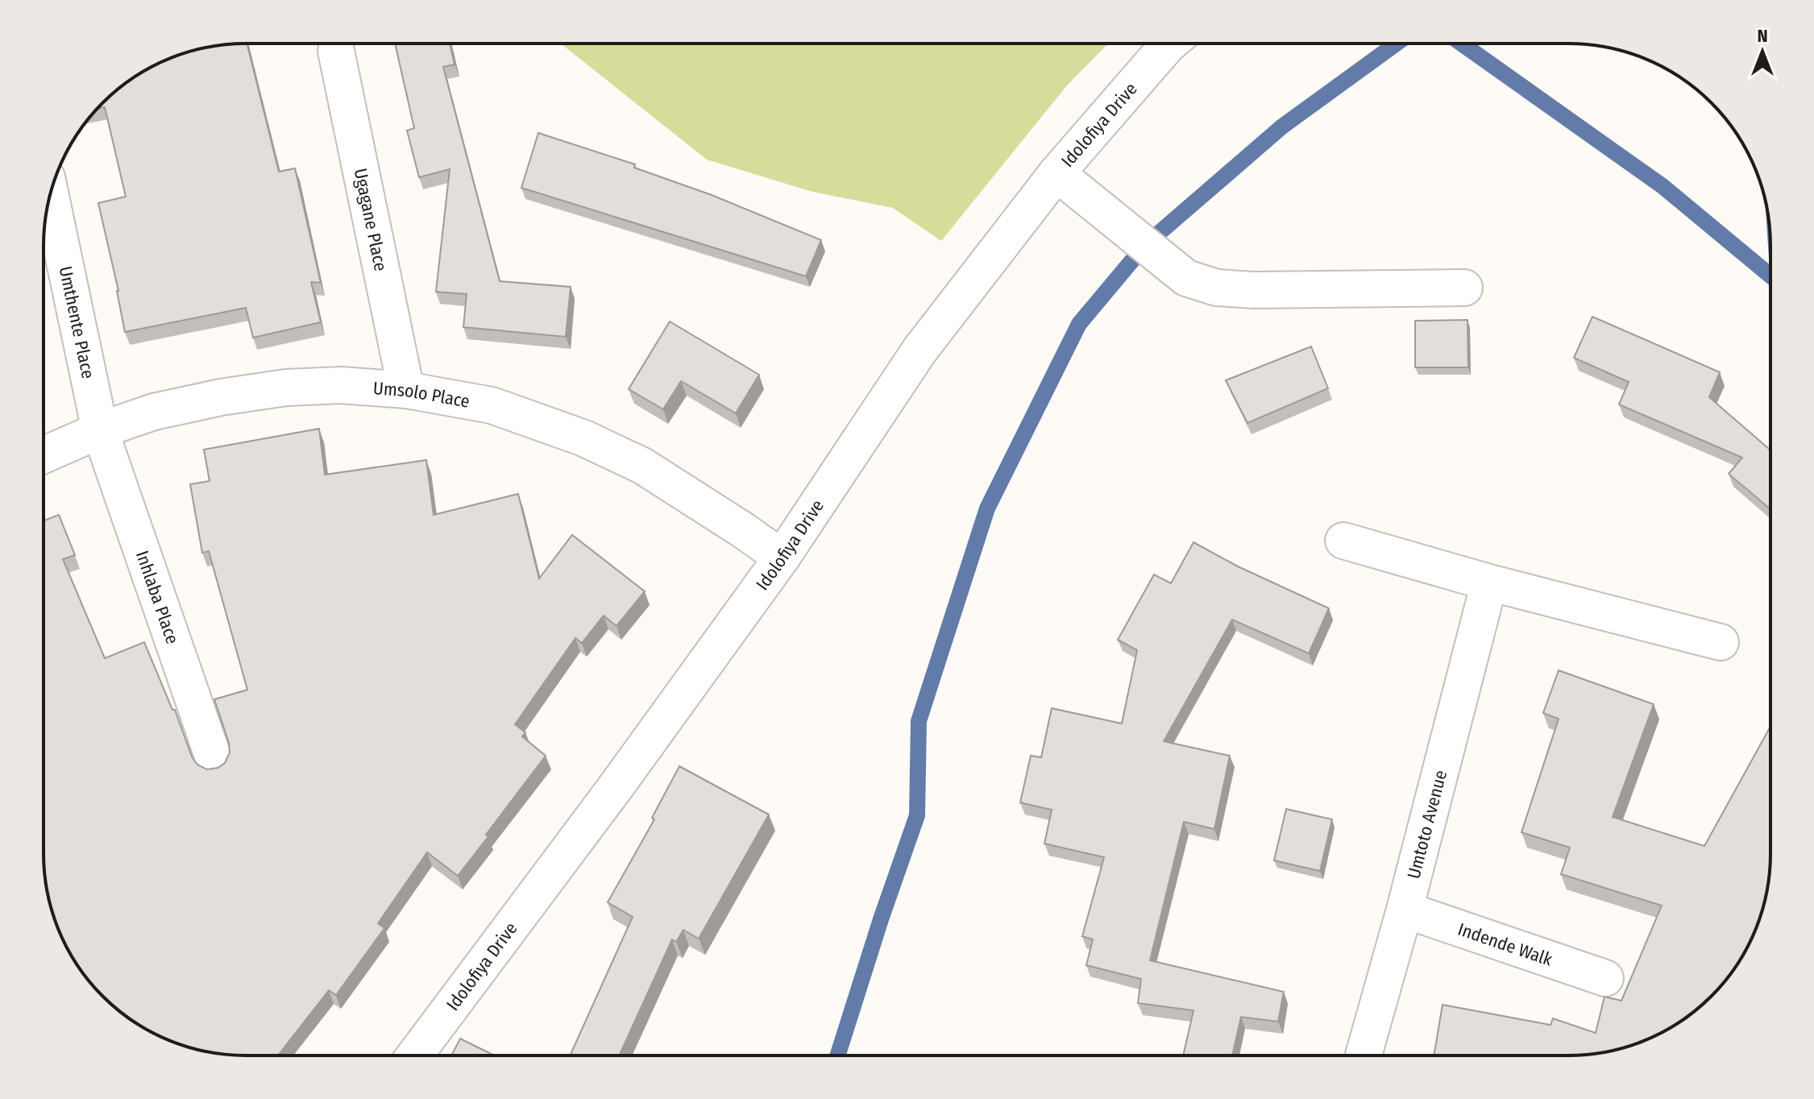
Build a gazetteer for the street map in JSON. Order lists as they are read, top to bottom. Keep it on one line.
{"streets":{"street":["Idolofiya Drive","Ugagane Place","Umthente Place","Umsolo Place","Inhlaba Place","Umtoto Avenue","Indende Walk"]},"crossings":[["Idolofiya Drive","Umsolo Place"],["Ugagane Place","Umsolo Place"],["Umthente Place","Umsolo Place"],["Umthente Place","Inhlaba Place"],["Umsolo Place","Inhlaba Place"],["Umtoto Avenue","Indende Walk"]],"north":"top"}
